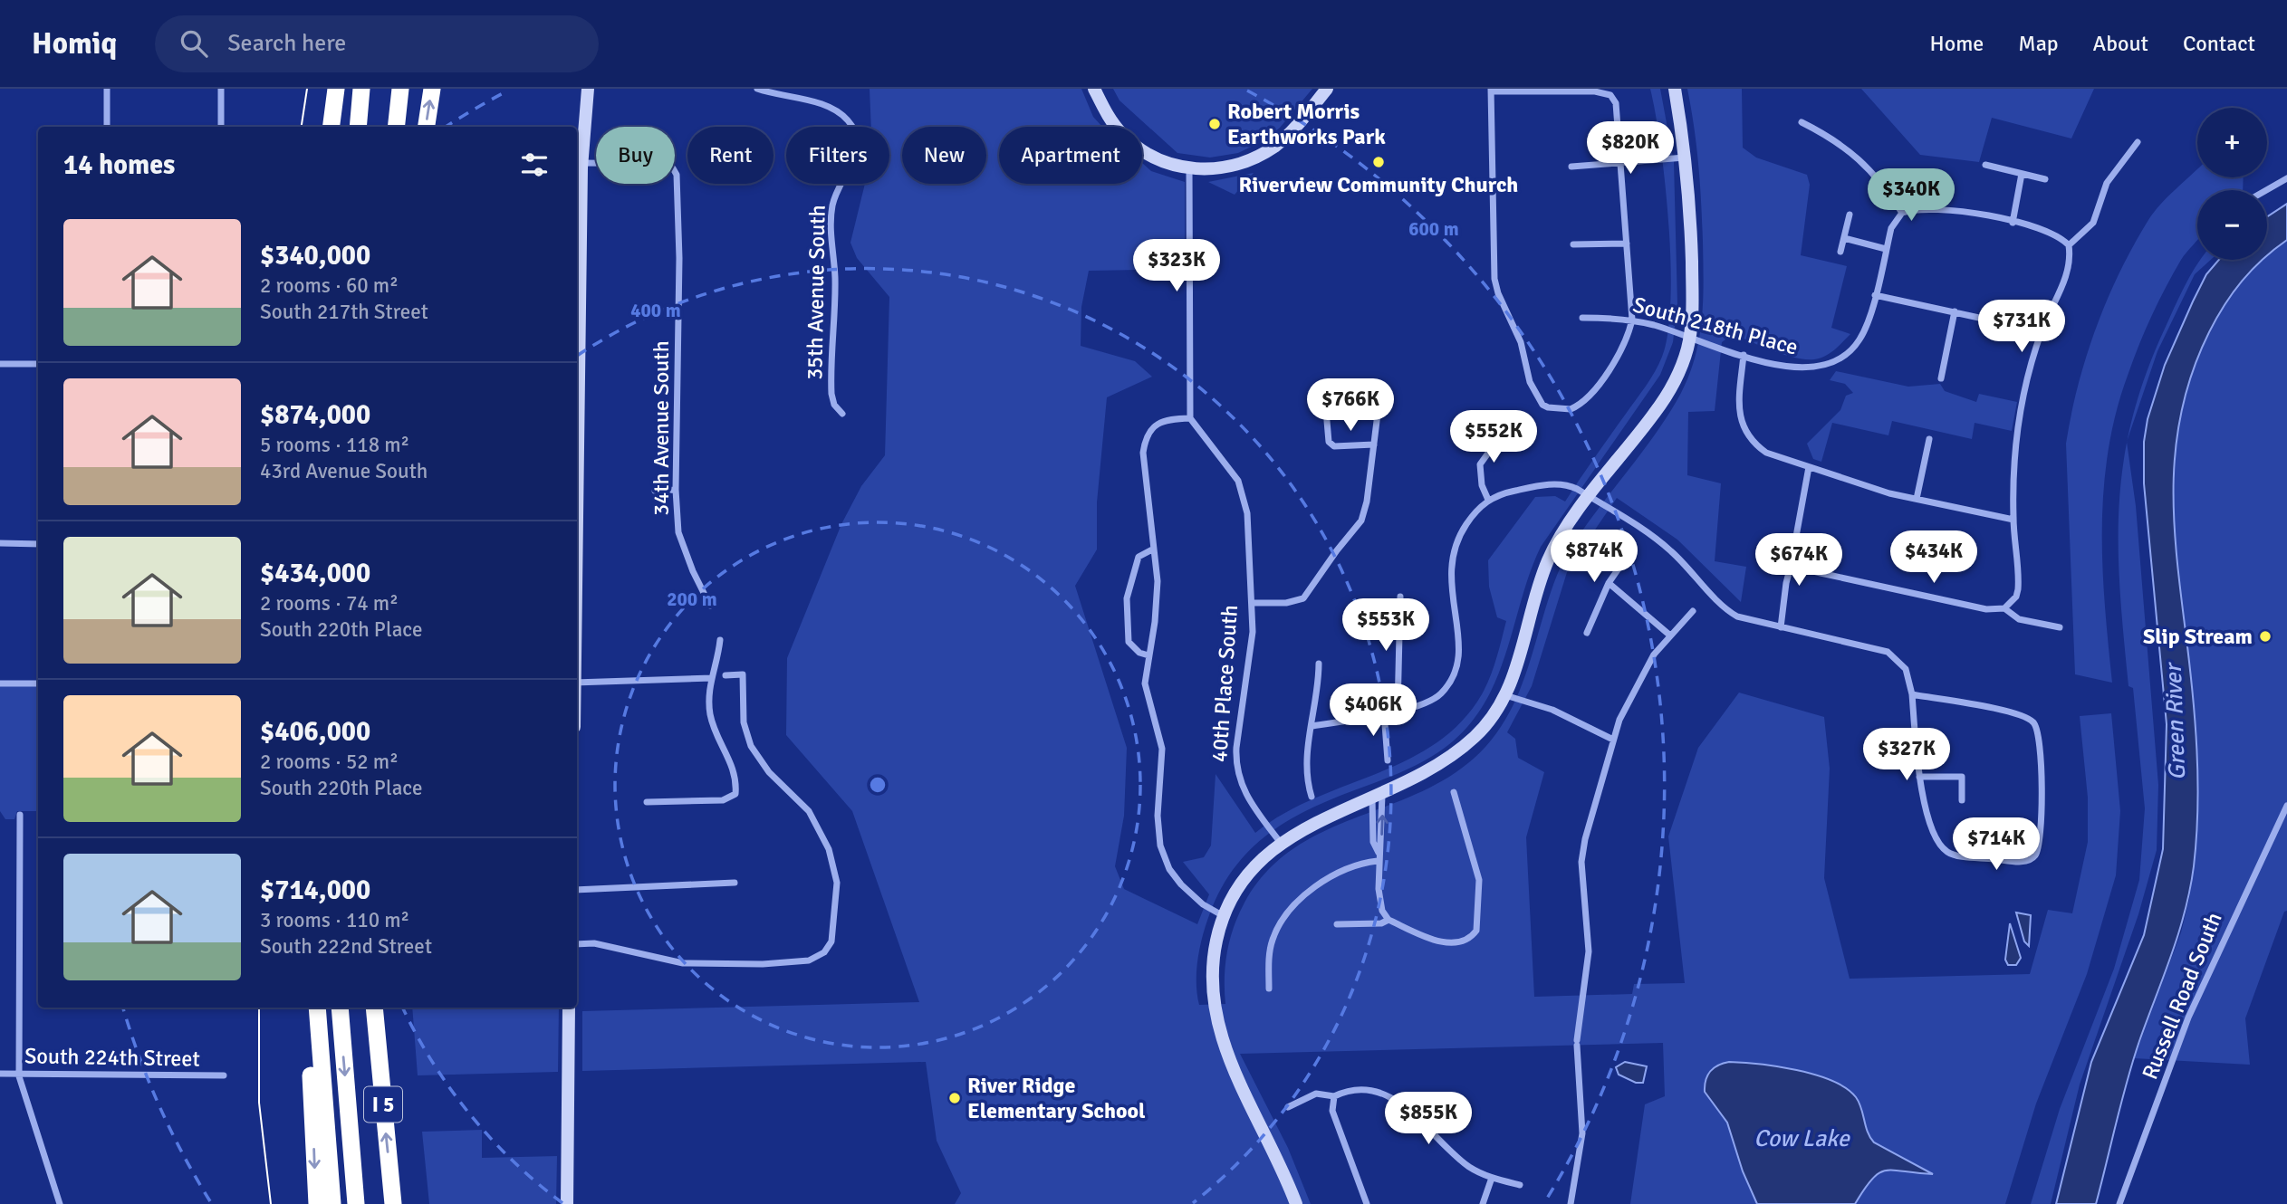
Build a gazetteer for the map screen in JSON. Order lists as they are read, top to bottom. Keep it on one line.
{"streets":{"highway":["I 5"],"street":["35th Avenue South","South 218th Place","34th Avenue South","40th Place South","Russell Road South","South 224th Street"]},"water":["Green River","Cow Lake"],"places":["Robert Morris Earthworks Park","Riverview Community Church","Slip Stream","River Ridge Elementary School"],"page":{"header":"Homiq","search":"Search here","nav":["Home","Map","About","Contact"],"map_buttons":["+","−"],"price":["$820K","$340K","$323K","$731K","$766K","$552K","$874K","$434K","$674K","$553K","$406K","$327K","$714K","$855K"],"chip":["Buy","Rent","Filters","New","Apartment"],"heading":"14 homes","list":[{"name":"$340,000","note":"2 rooms · 60 m² · South 217th Street"},{"name":"$874,000","note":"5 rooms · 118 m² · 43rd Avenue South"},{"name":"$434,000","note":"2 rooms · 74 m² · South 220th Place"},{"name":"$406,000","note":"2 rooms · 52 m² · South 220th Place"},{"name":"$714,000","note":"3 rooms · 110 m² · South 222nd Street"}]},"rings":["600 m","400 m","200 m"]}
